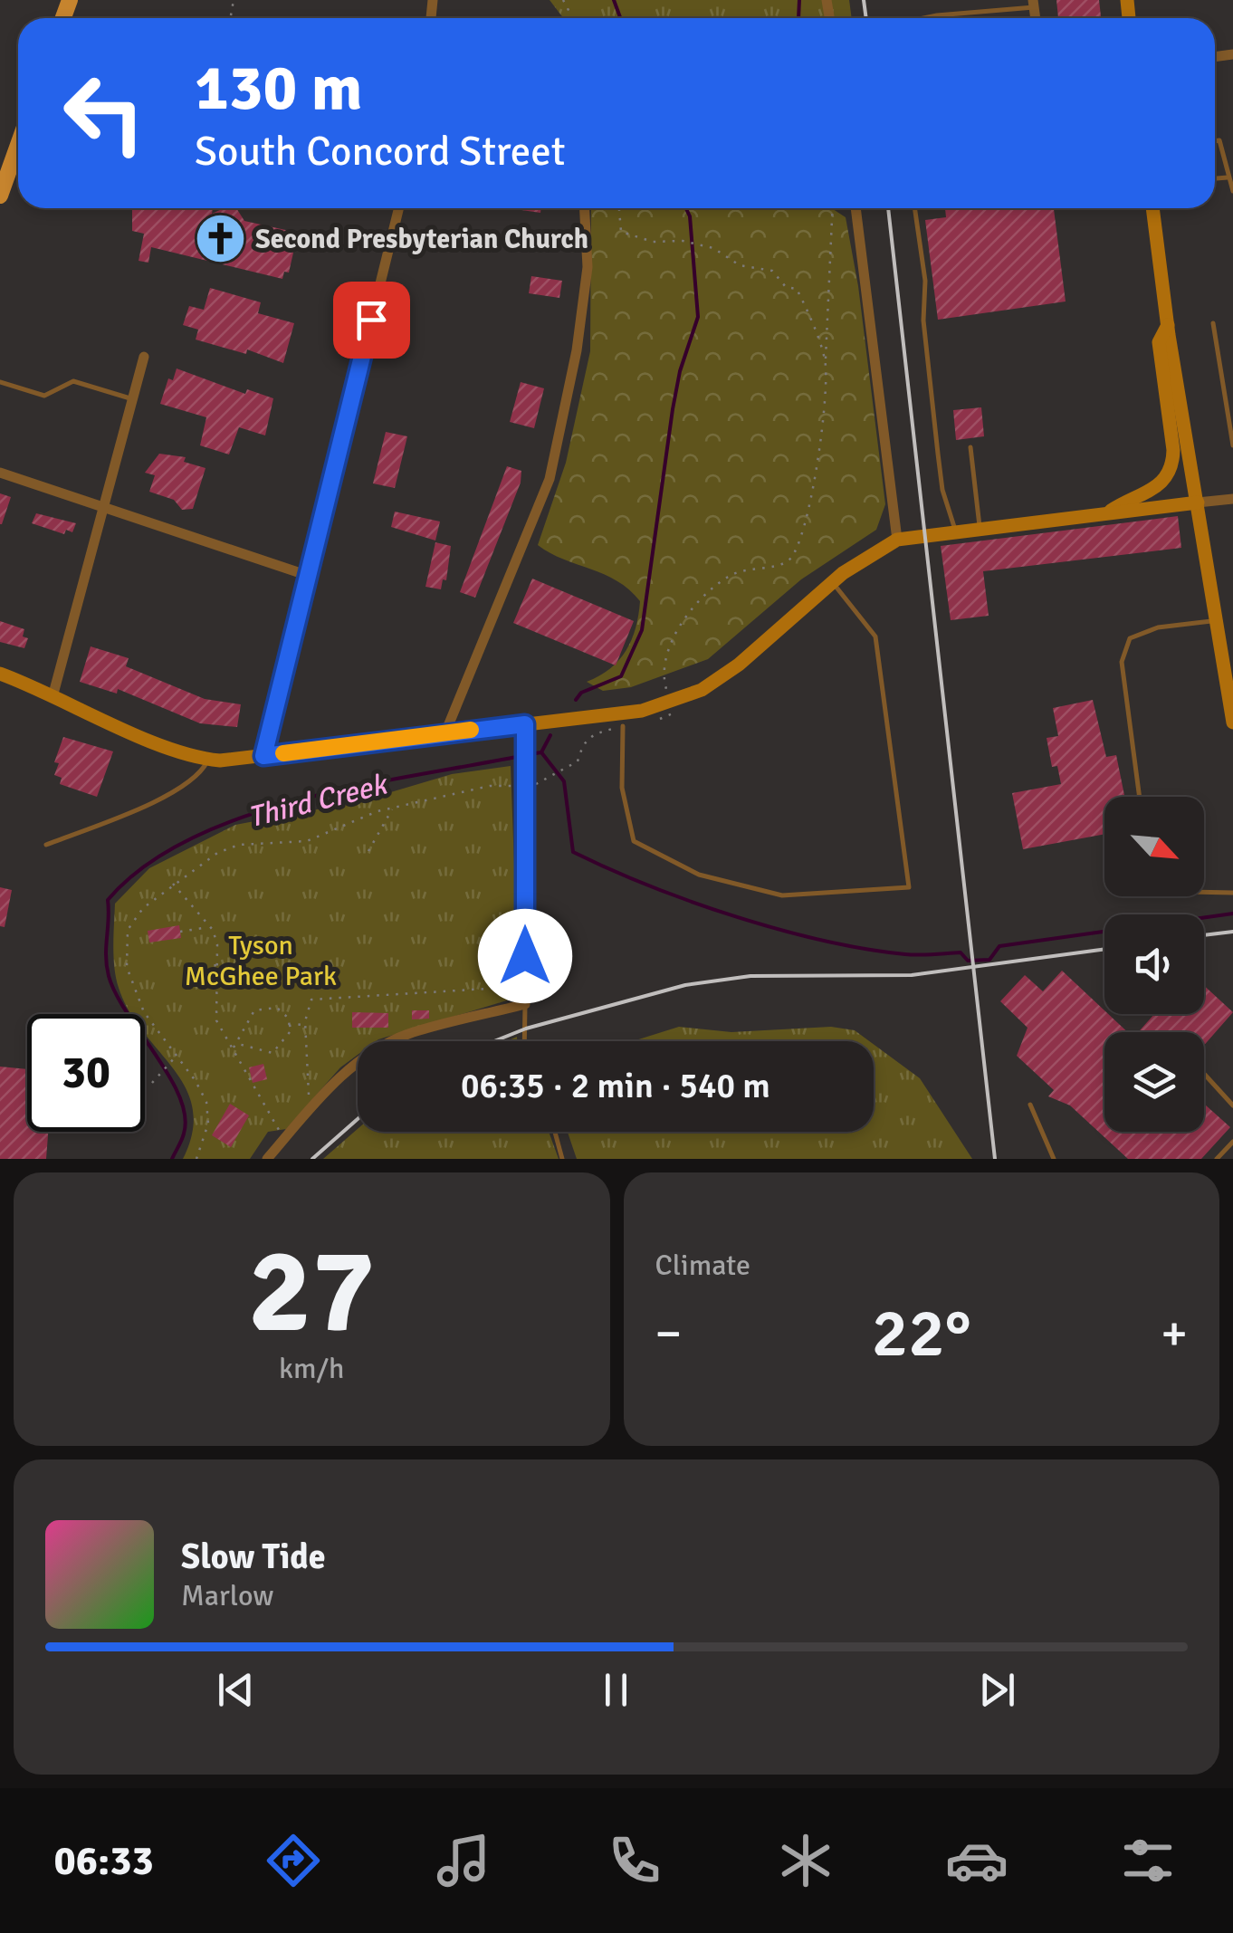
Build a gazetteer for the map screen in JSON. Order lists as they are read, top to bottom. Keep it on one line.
{"water":["Third Creek"],"parks":["Tyson McGhee Park"],"places":{"church":["Second Presbyterian Church"]},"north":"bottom right","page":{"turn":["130 m","South Concord Street"],"limit":"30","trip":"06:35 · 2 min · 540 m","tile":[["27","km/h"],"Climate"],"heat":["−","22°","+"],"song":["Slow Tide","Marlow"],"tabs":"06:33"}}
